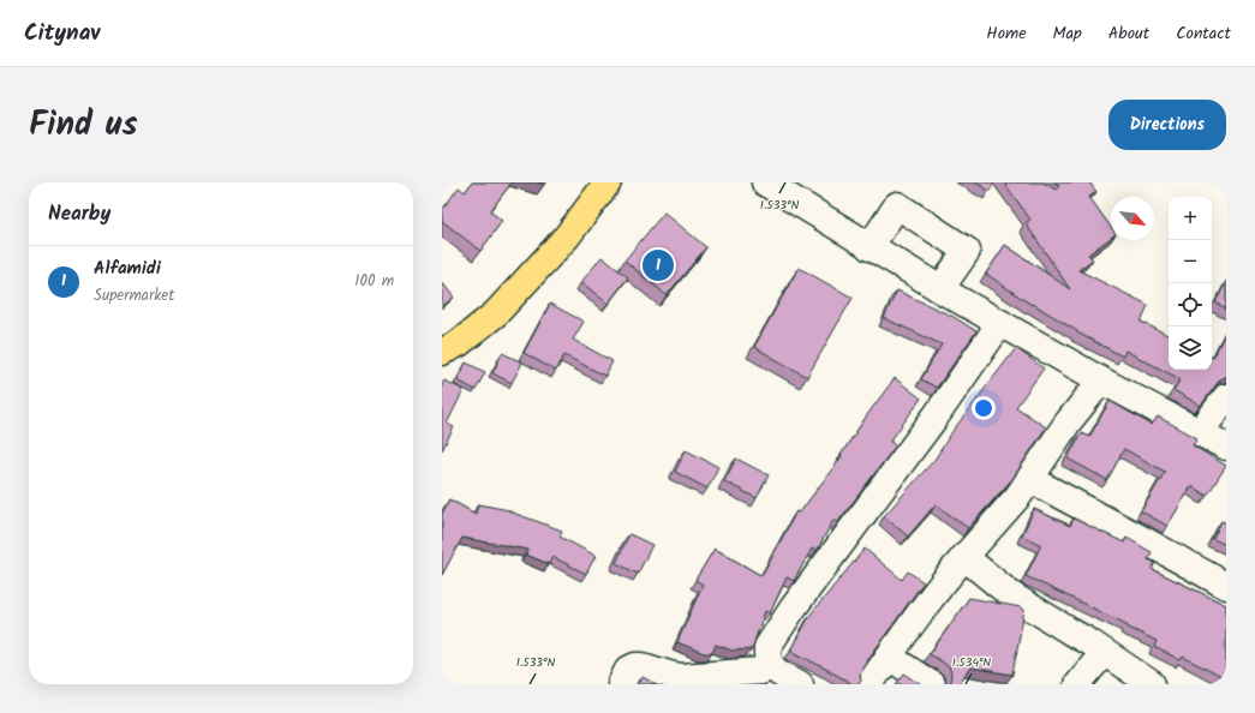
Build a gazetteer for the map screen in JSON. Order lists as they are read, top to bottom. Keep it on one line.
{"north":"bottom right","page":{"header":"Citynav","nav":["Home","Map","About","Contact"],"title":"Find us","buttons":"Directions","heading":"Nearby","map_buttons":["+","−"],"list":[{"mark":"1","name":"Alfamidi","note":"Supermarket","value":"100 m"}],"pins":"1"},"coordinates":["1.533°N","1.534°N"]}
